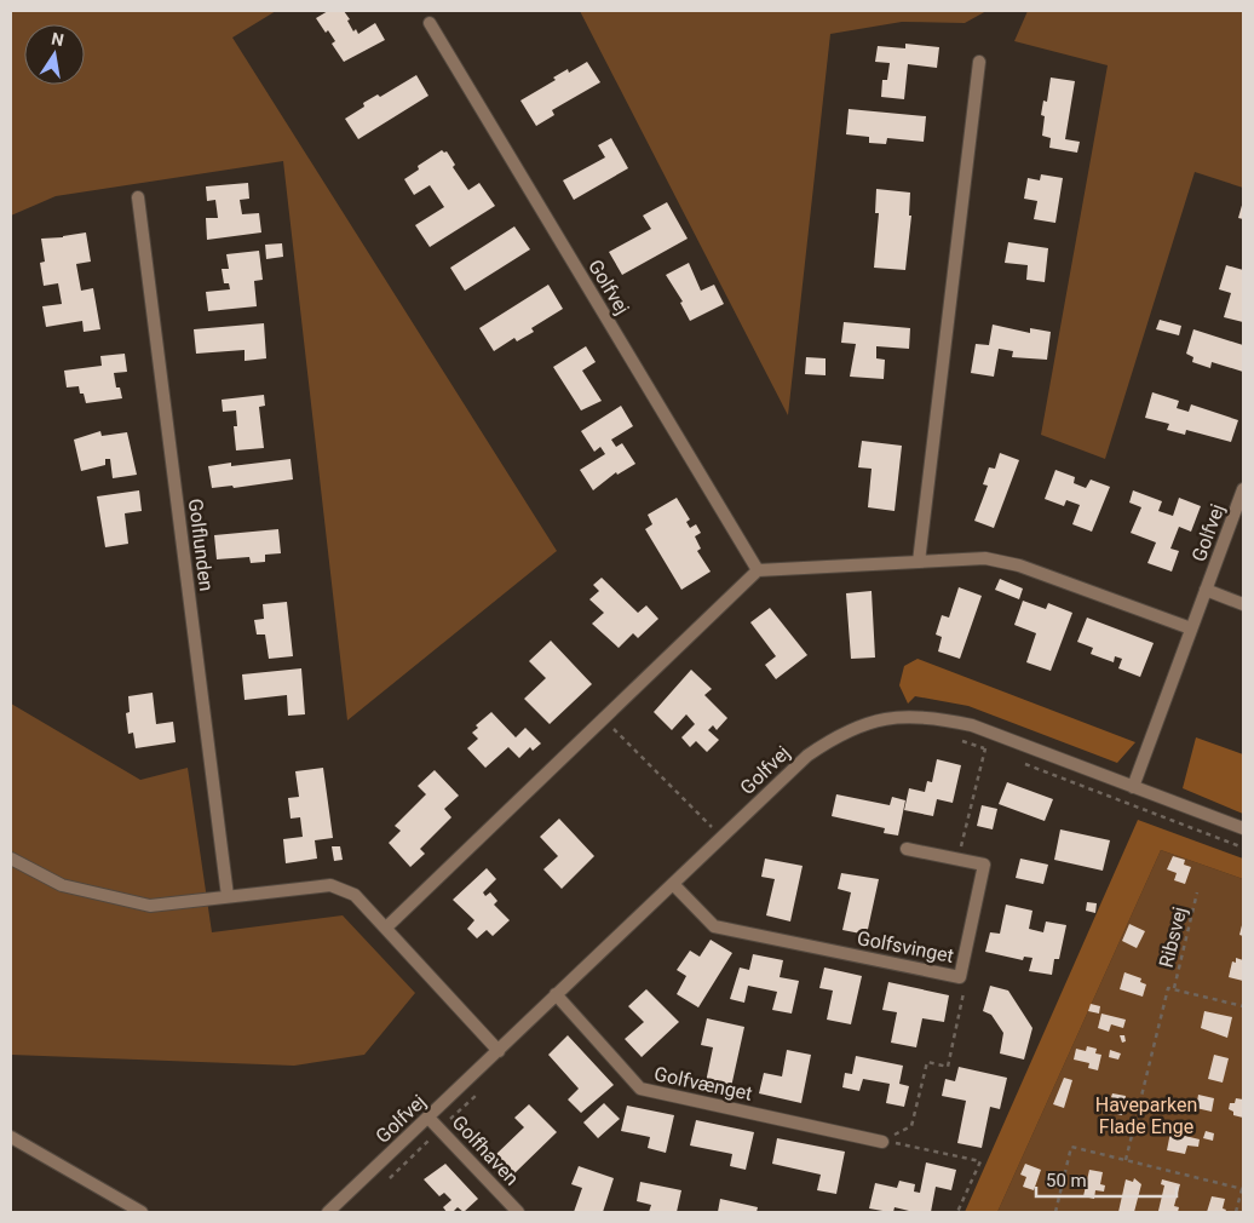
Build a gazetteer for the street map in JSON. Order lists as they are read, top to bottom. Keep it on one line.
{"streets":{"street":["Golfvej","Golflunden","Golfsvinget","Golfvænget","Golfhaven"],"path":["Ribsvej"]},"crossings":[["Golfvej","Golfsvinget"],["Golfvej","Golfvænget"],["Golfvej","Golfhaven"]],"parks":["Haveparken Flade Enge"],"scale_bar":"50 m","north":"top"}
